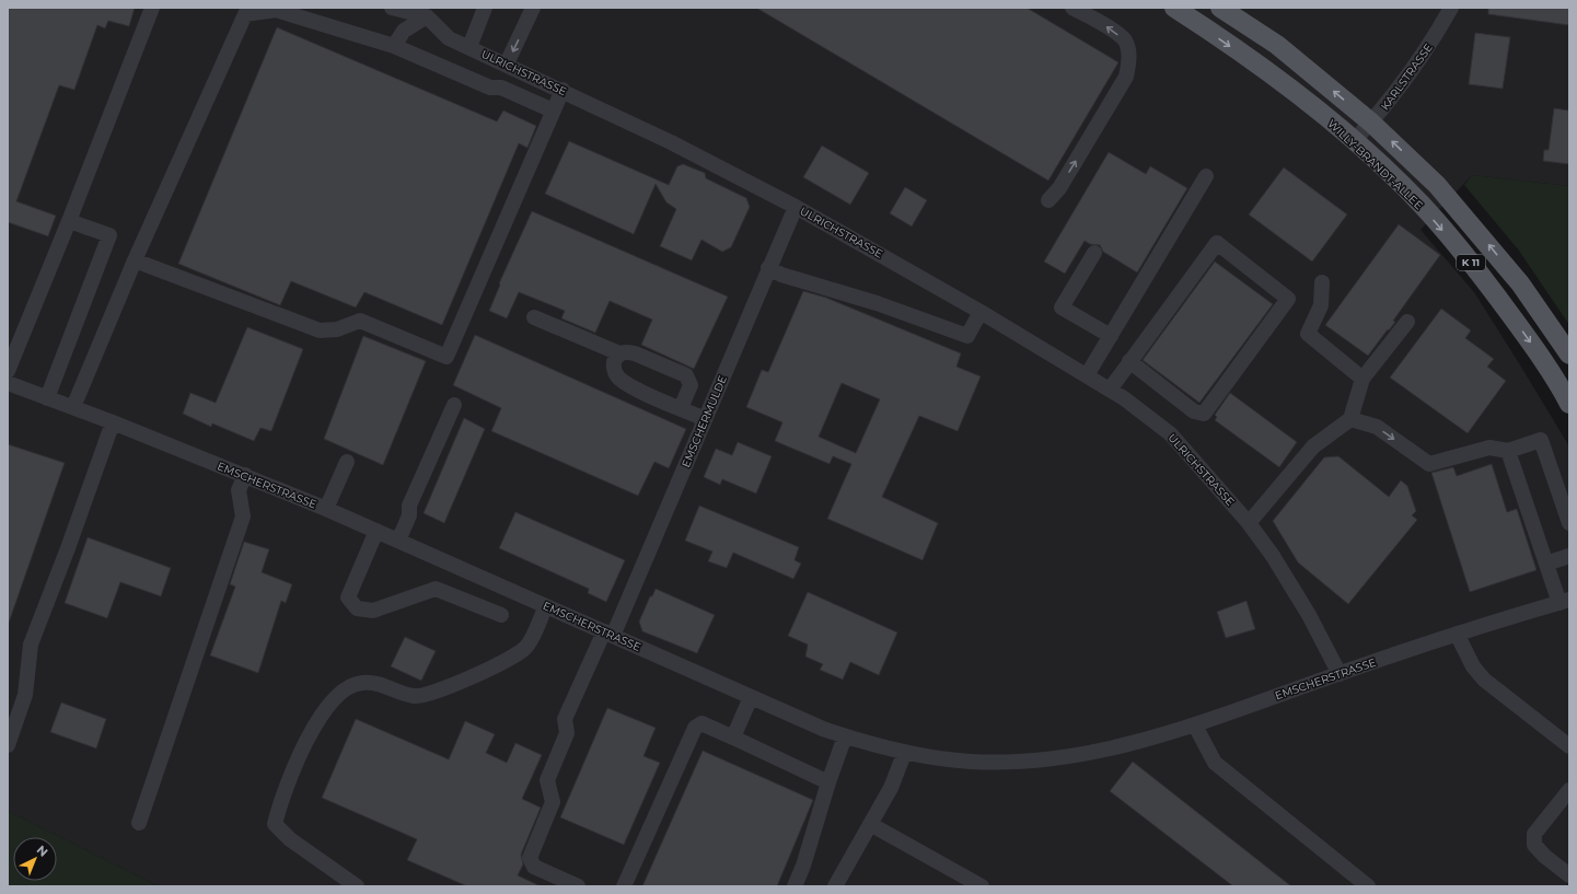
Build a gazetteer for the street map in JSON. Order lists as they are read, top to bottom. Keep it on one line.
{"streets":{"main road":["WILLY-BRANDT-ALLEE","K 11"],"street":["ULRICHSTRASSE","KARLSTRASSE","EMSCHERMULDE","EMSCHERSTRASSE"]},"crossings":[["ULRICHSTRASSE","EMSCHERMULDE"],["ULRICHSTRASSE","EMSCHERSTRASSE"],["KARLSTRASSE","WILLY-BRANDT-ALLEE"],["KARLSTRASSE","K 11"],["EMSCHERMULDE","EMSCHERSTRASSE"]],"north":"top right"}
